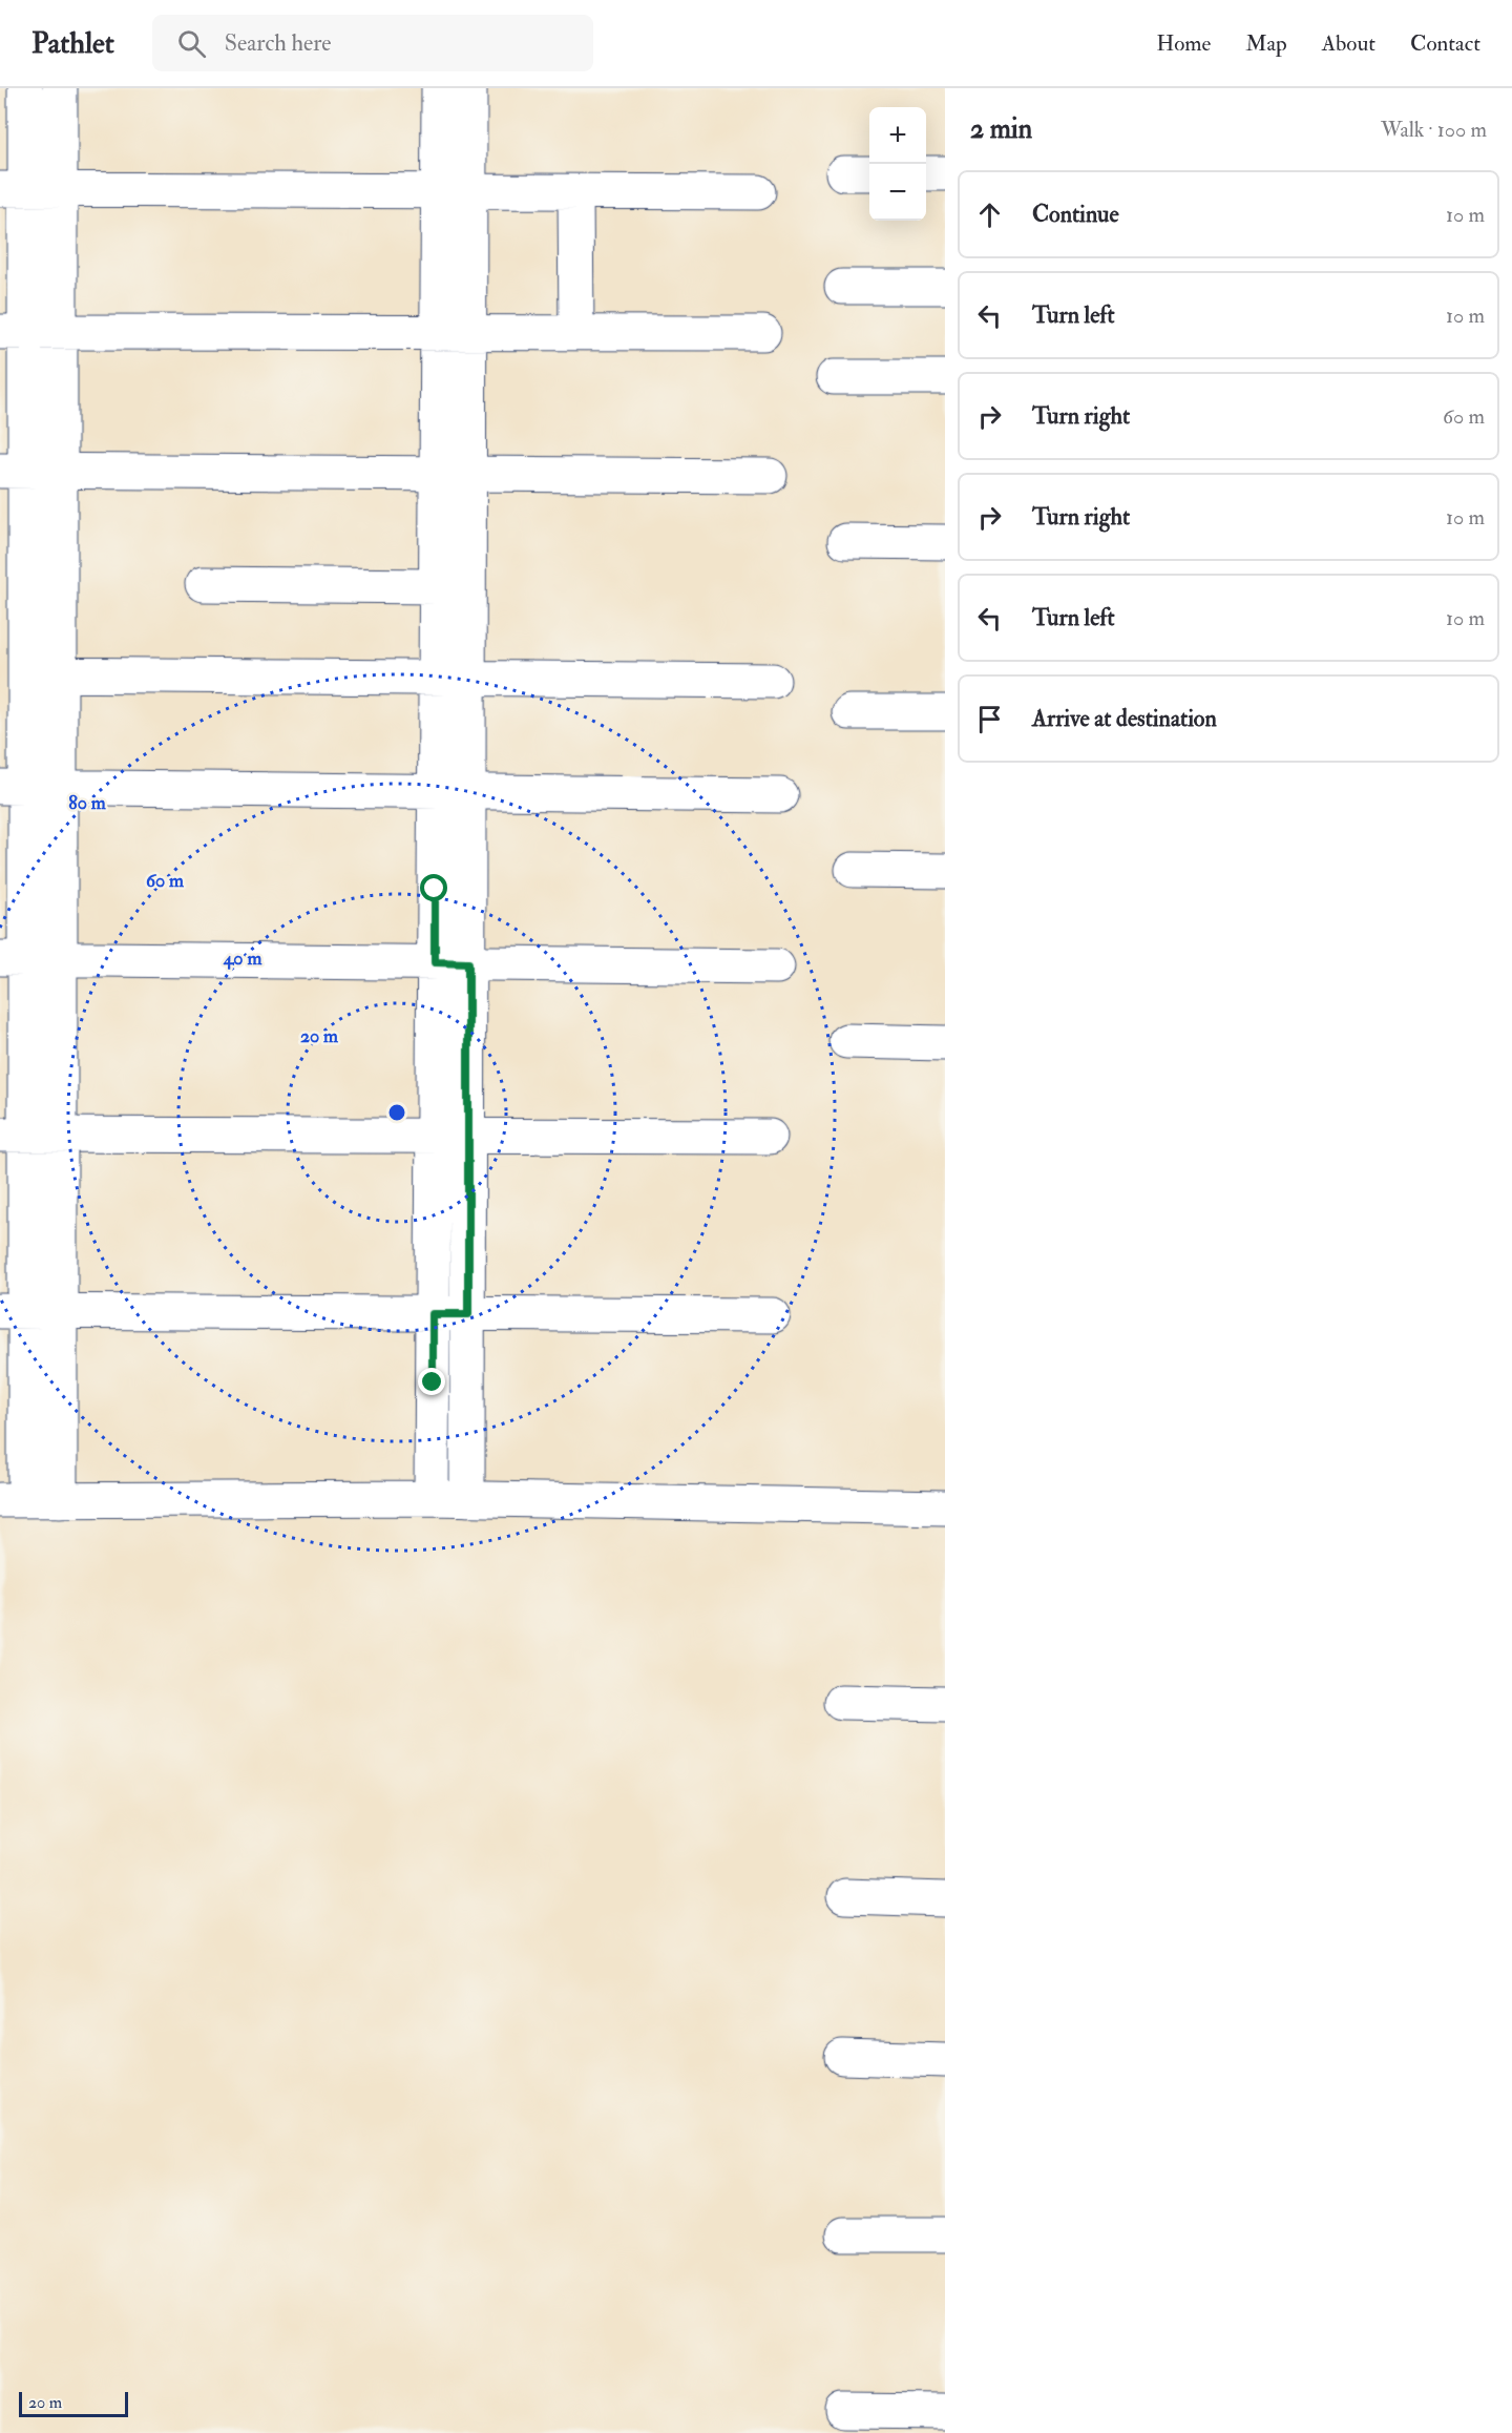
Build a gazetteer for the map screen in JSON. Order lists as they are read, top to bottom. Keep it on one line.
{"scale_bar":"20 m","page":{"header":"Pathlet","search":"Search here","nav":["Home","Map","About","Contact"],"heading":["2 min","Walk · 100 m"],"map_buttons":["+","−"],"list":[["Continue","10 m"],["Turn left","10 m"],["Turn right","60 m"],["Turn right","10 m"],["Turn left","10 m"],"Arrive at destination"],"scale":"20 m"},"rings":["80 m","60 m","40 m","20 m"]}
